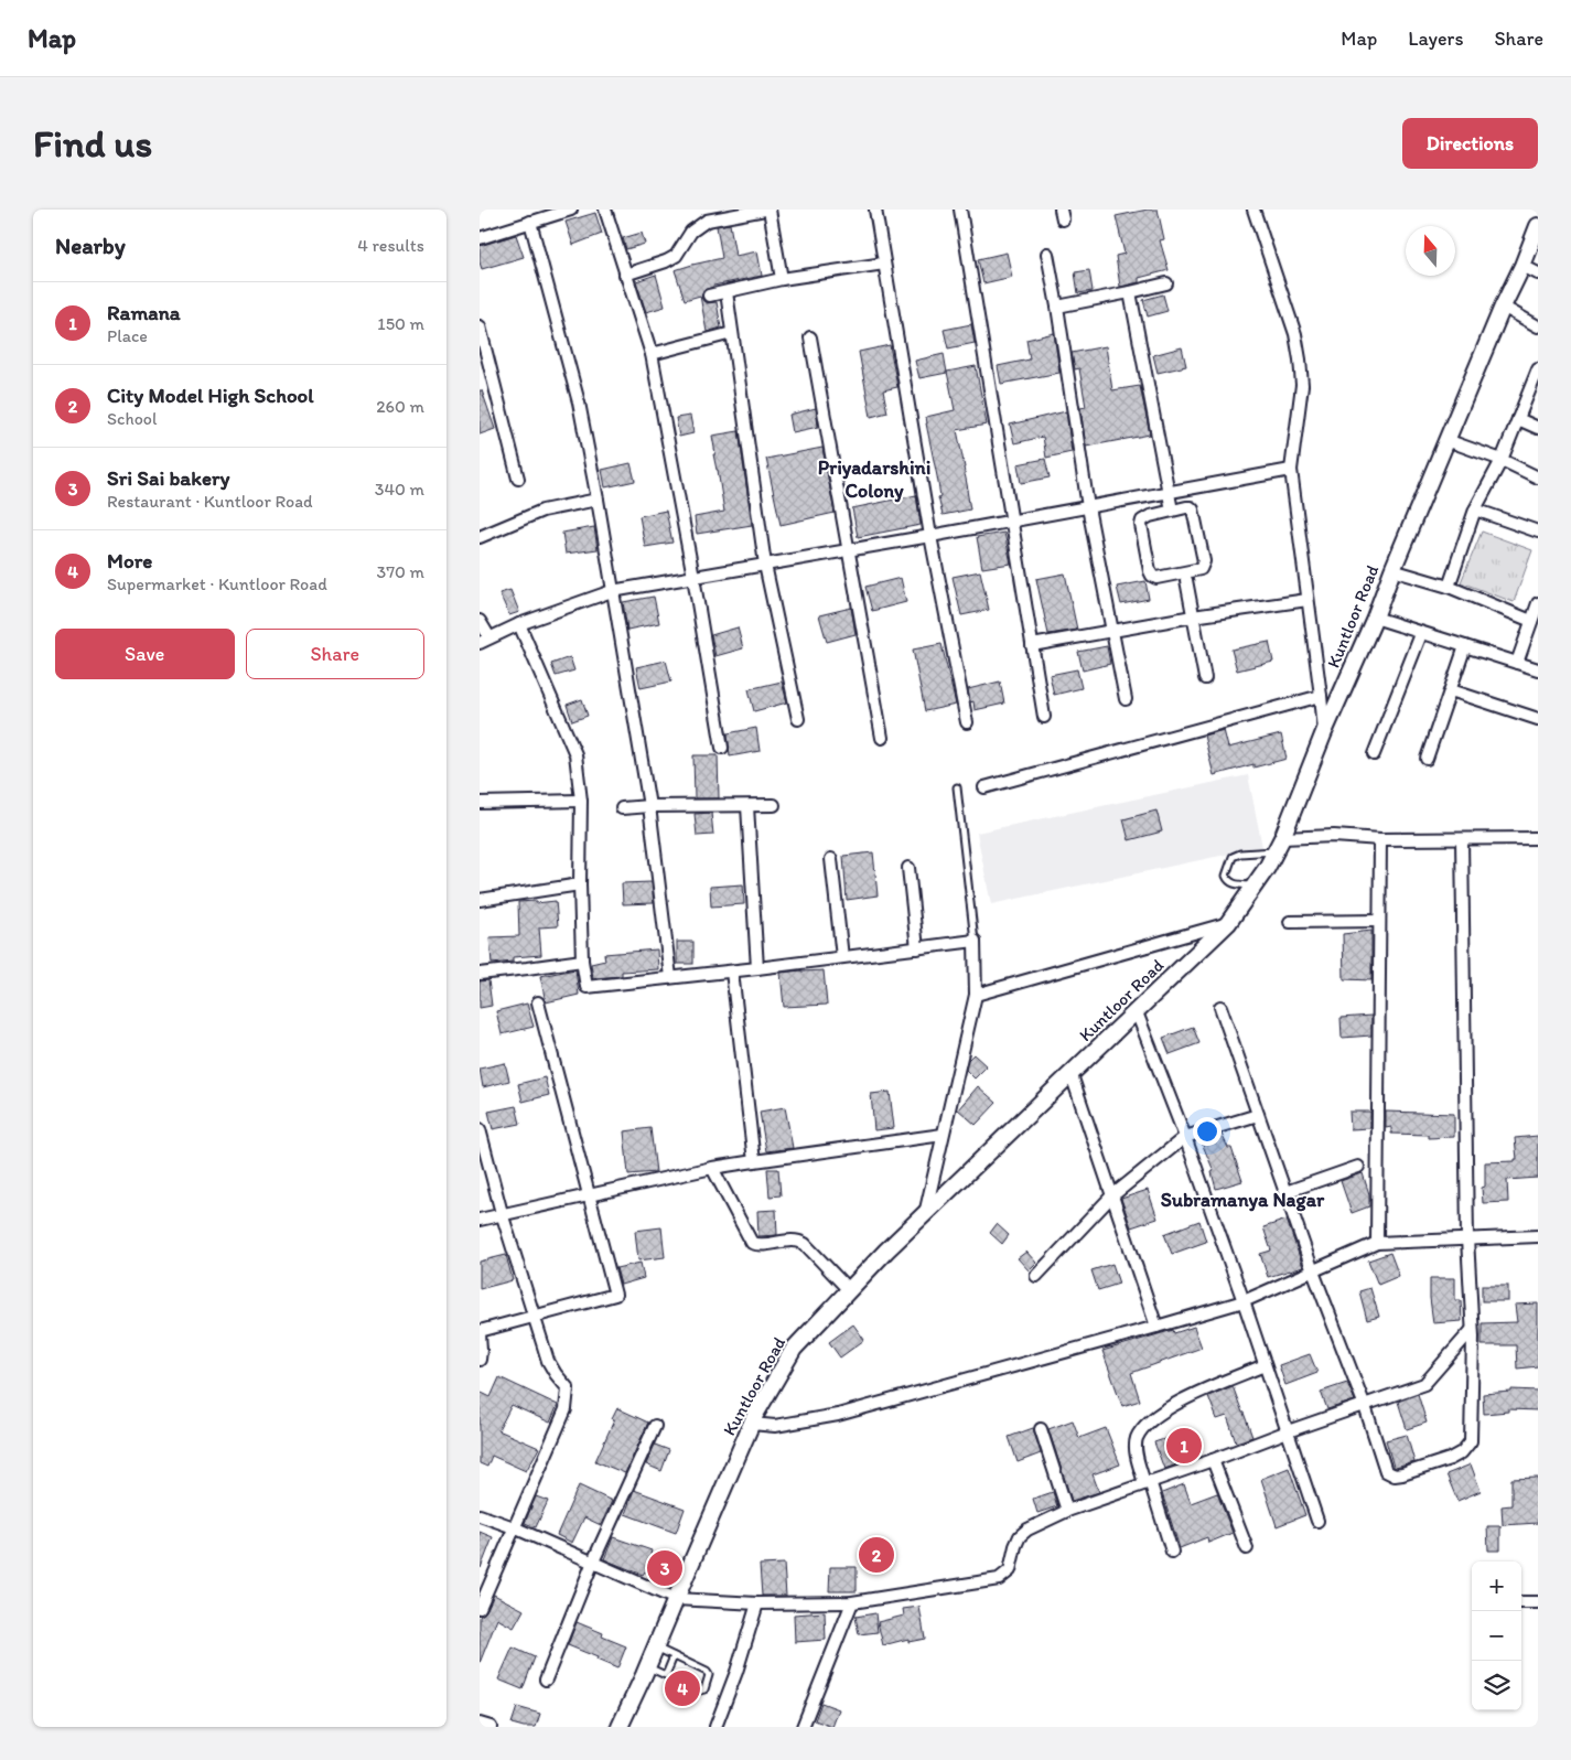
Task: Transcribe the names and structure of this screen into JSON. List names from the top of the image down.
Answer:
{
  "streets": {
    "street": ["Kuntloor Road"]
  },
  "districts": ["Priyadarshini Colony", "Subramanya Nagar"],
  "north": "top",
  "page": {
    "header": "Map",
    "nav": ["Map", "Layers", "Share"],
    "buttons": [
      "Directions",
      ["Save", "Share"]
    ],
    "title": "Find us",
    "heading": ["Nearby", "4 results"],
    "list": [
      {
        "mark": "1",
        "name": "Ramana",
        "note": "Place",
        "value": "150 m"
      },
      {
        "mark": "2",
        "name": "City Model High School",
        "note": "School",
        "value": "260 m"
      },
      {
        "mark": "3",
        "name": "Sri Sai bakery",
        "note": "Restaurant · Kuntloor Road",
        "value": "340 m"
      },
      {
        "mark": "4",
        "name": "More",
        "note": "Supermarket · Kuntloor Road",
        "value": "370 m"
      }
    ],
    "pins": [
      "1",
      "2",
      "3",
      "4"
    ],
    "map_buttons": ["+", "−"]
  }
}
